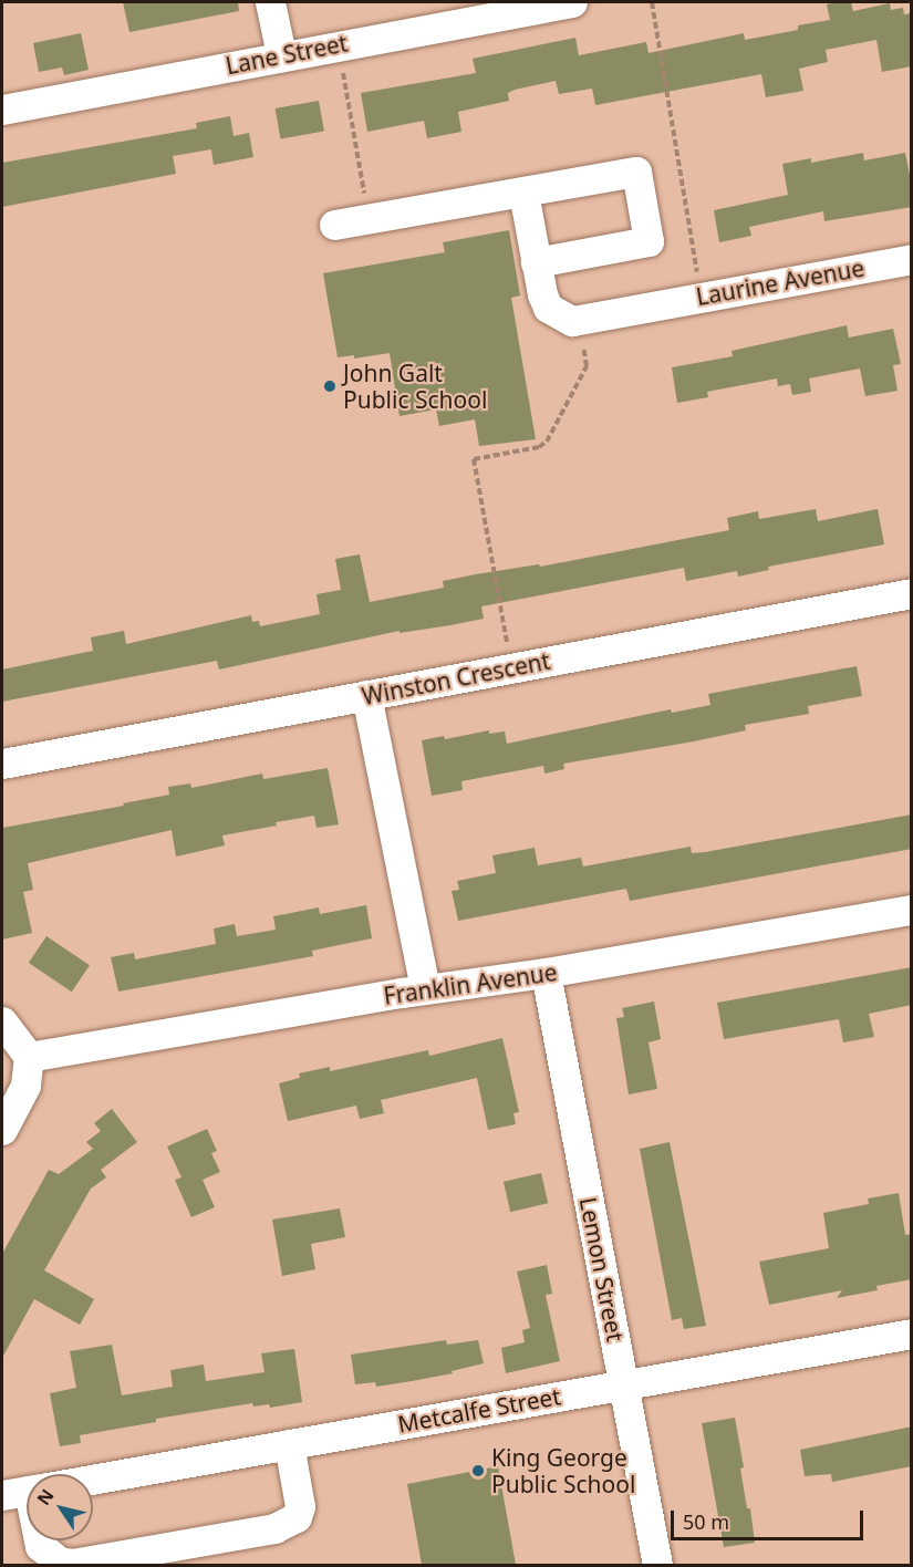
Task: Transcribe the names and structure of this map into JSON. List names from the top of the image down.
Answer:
{
  "streets": {
    "street": [
      "Lane Street",
      "Laurine Avenue",
      "Winston Crescent",
      "Franklin Avenue",
      "Lemon Street",
      "Metcalfe Street"
    ]
  },
  "crossings": [
    ["Franklin Avenue", "Lemon Street"],
    ["Lemon Street", "Metcalfe Street"]
  ],
  "places": ["John Galt Public School", "King George Public School"],
  "scale_bar": "50 m",
  "north": "top left"
}
